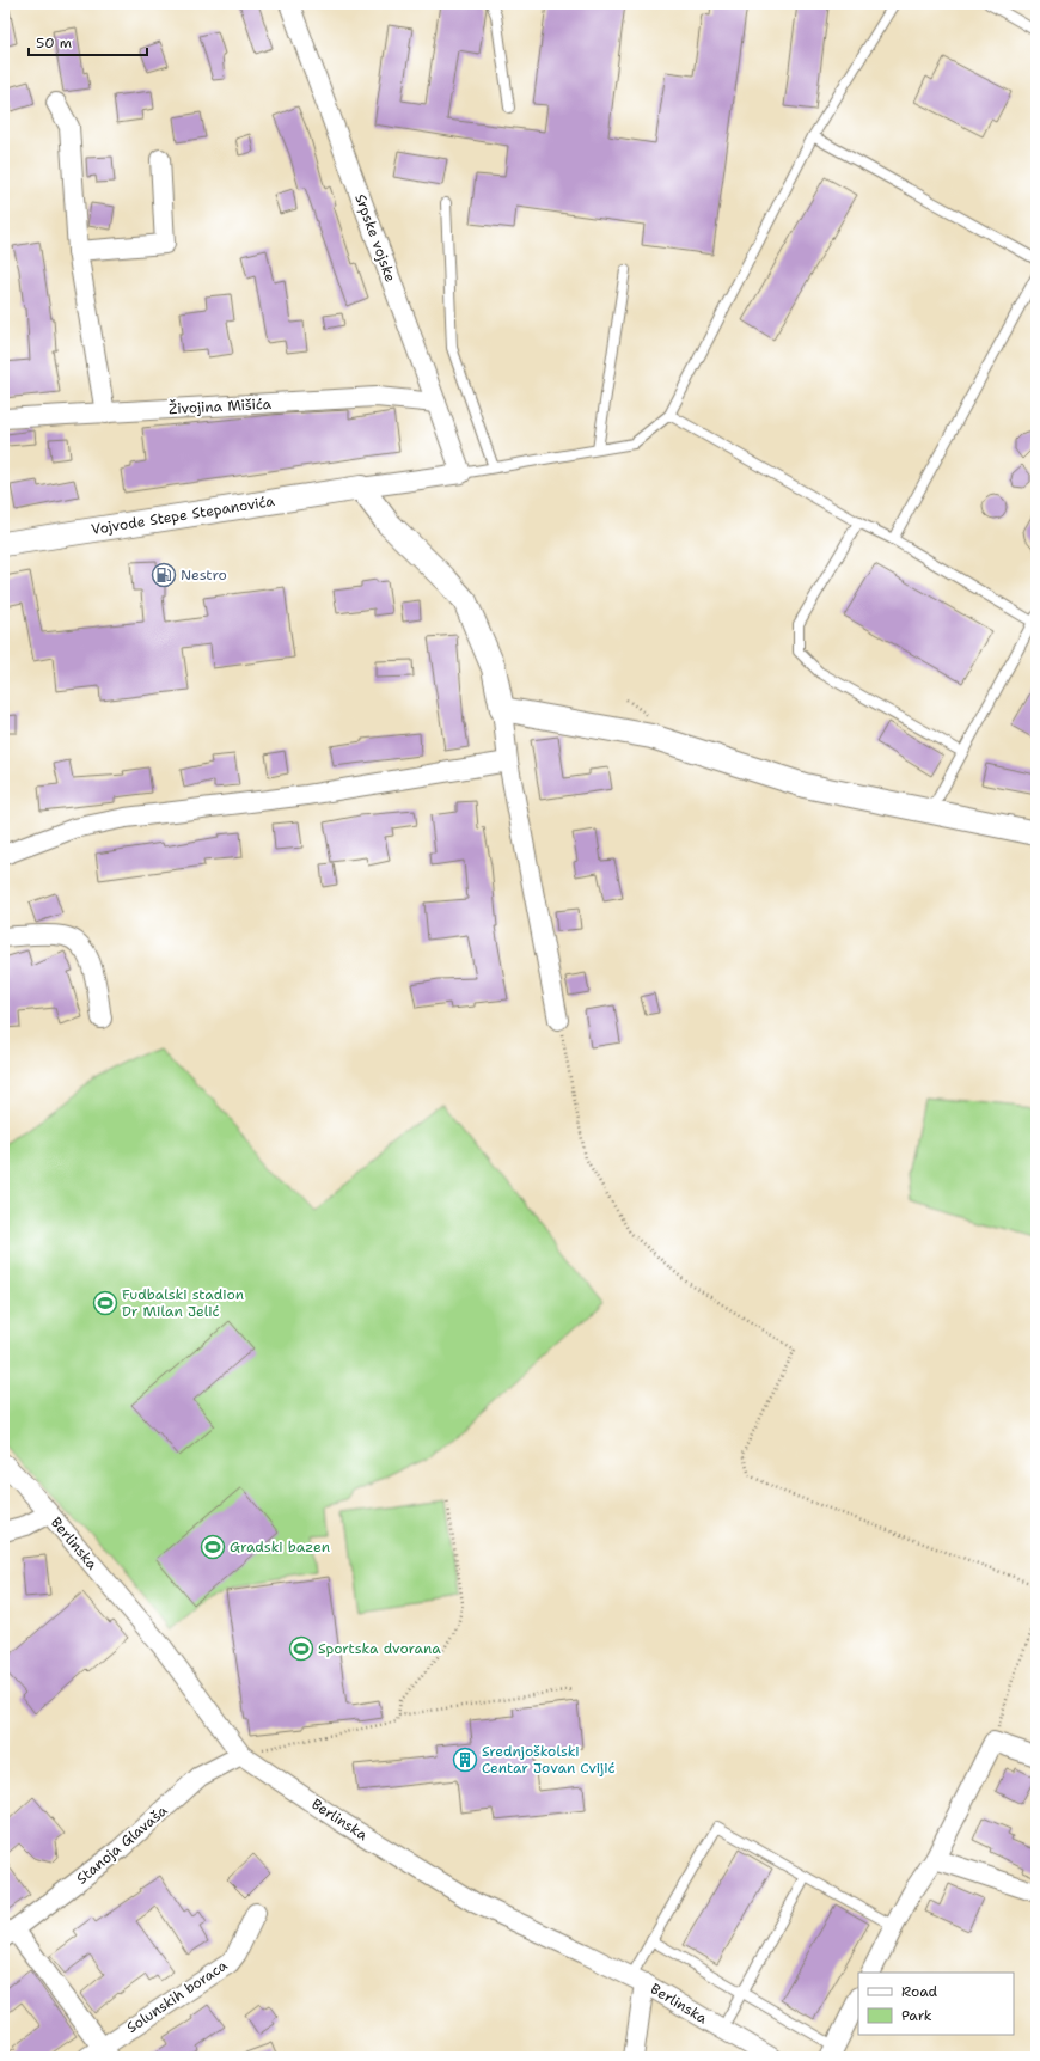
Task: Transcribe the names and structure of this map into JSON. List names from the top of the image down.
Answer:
{
  "streets": {
    "street": [
      "Srpske vojske",
      "Živojina Mišića",
      "Vojvode Stepe Stepanovića",
      "Berlinska",
      "Stanoja Glavaša",
      "Solunskih boraca"
    ]
  },
  "crossings": [
    ["Srpske vojske", "Živojina Mišića"],
    ["Berlinska", "Stanoja Glavaša"],
    ["Stanoja Glavaša", "Solunskih boraca"]
  ],
  "places": {
    "fuel station": ["Nestro"],
    "sports": ["Fudbalski stadion Dr Milan Jelić", "Gradski bazen", "Sportska dvorana"],
    "building": ["Srednjoškolski Centar Jovan Cvijić"]
  },
  "legend": ["Road", "Park"],
  "scale_bar": "50 m"
}
